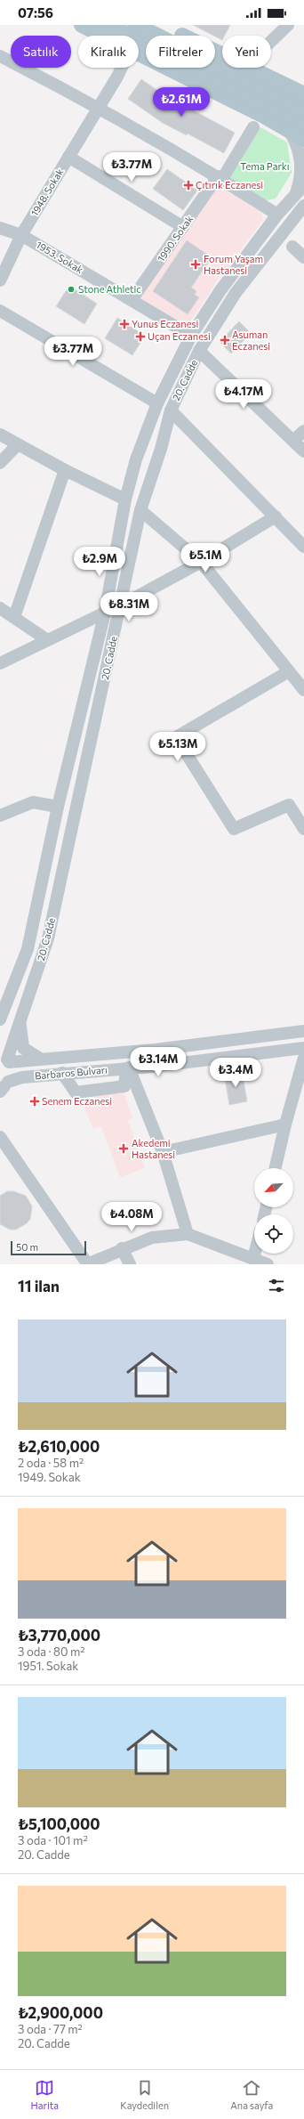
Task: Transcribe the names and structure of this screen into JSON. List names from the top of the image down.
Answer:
{
  "streets": {
    "street": [
      "1948. Sokak",
      "1990. Sokak",
      "1953. Sokak",
      "20. Cadde",
      "Barbaros Bulvarı"
    ]
  },
  "crossings": [
    ["1948. Sokak", "1953. Sokak"],
    ["1990. Sokak", "1953. Sokak"],
    ["1953. Sokak", "20. Cadde"],
    ["20. Cadde", "Barbaros Bulvarı"]
  ],
  "parks": ["Tema Parkı"],
  "places": {
    "health": [
      "Çıtırık Eczanesi",
      "Forum Yaşam Hastanesi",
      "Yunus Eczanesi",
      "Uçan Eczanesi",
      "Asuman Eczanesi",
      "Senem Eczanesi",
      "Akedemi Hastanesi"
    ],
    "other": ["Stone Athletic"]
  },
  "scale_bar": "50 m",
  "north": "bottom left",
  "page": {
    "status": "07:56",
    "chip": [
      "Satılık",
      "Kiralık",
      "Filtreler",
      "Yeni"
    ],
    "price": [
      "₺2.61M",
      "₺3.77M",
      "₺3.77M",
      "₺4.17M",
      "₺5.1M",
      "₺2.9M",
      "₺8.31M",
      "₺5.13M",
      "₺3.14M",
      "₺3.4M",
      "₺4.08M"
    ],
    "scale": "50 m",
    "heading": "11 ilan",
    "list": [
      {
        "name": "₺2,610,000",
        "note": "2 oda · 58 m² · 1949. Sokak"
      },
      {
        "name": "₺3,770,000",
        "note": "3 oda · 80 m² · 1951. Sokak"
      },
      {
        "name": "₺5,100,000",
        "note": "3 oda · 101 m² · 20. Cadde"
      },
      {
        "name": "₺2,900,000",
        "note": "3 oda · 77 m² · 20. Cadde"
      }
    ],
    "tabs": ["Harita", "Kaydedilen", "Ana sayfa"]
  }
}
